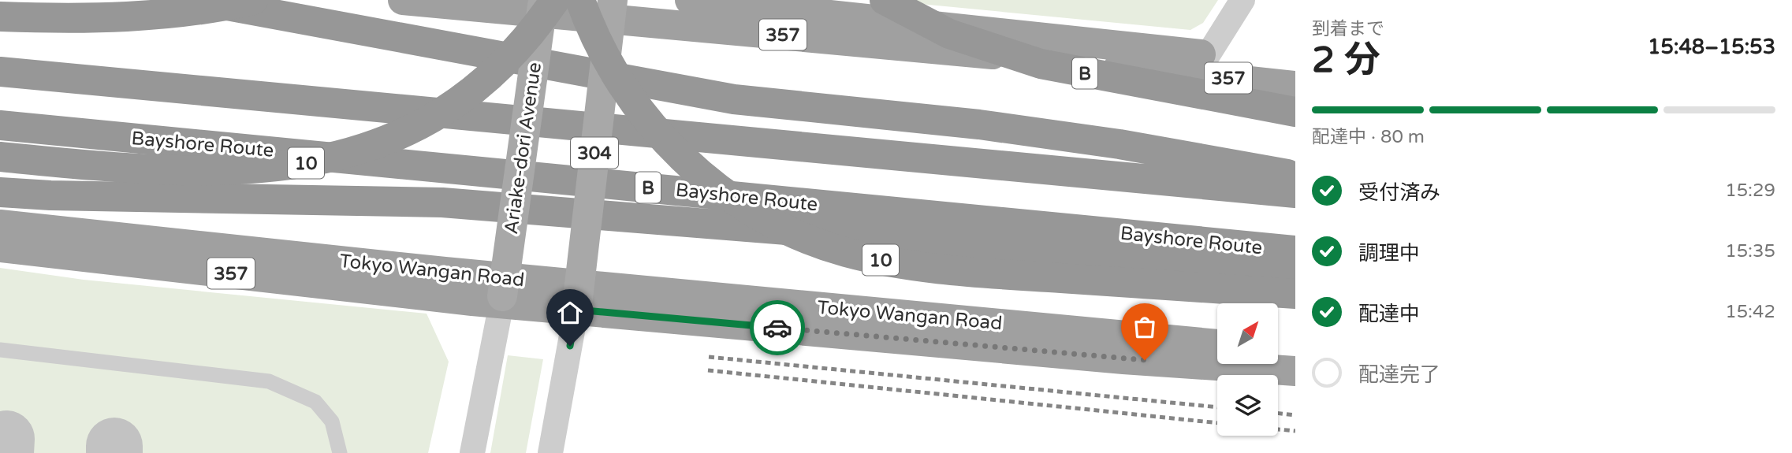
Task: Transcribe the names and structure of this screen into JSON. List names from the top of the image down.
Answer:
{
  "streets": {
    "highway": [
      "357",
      "B",
      "Bayshore Route",
      "10",
      "Tokyo Wangan Road"
    ],
    "main road": ["Ariake-dori Avenue", "304"]
  },
  "crossings": [
    ["357", "Ariake-dori Avenue"],
    ["357", "304"]
  ],
  "north": "top right",
  "page": {
    "heading": ["2 分", "到着まで", "15:48–15:53"],
    "bar": "配達中 · 80 m",
    "list": [
      ["受付済み", "15:29"],
      ["調理中", "15:35"],
      ["配達中", "15:42"],
      "配達完了"
    ]
  }
}
